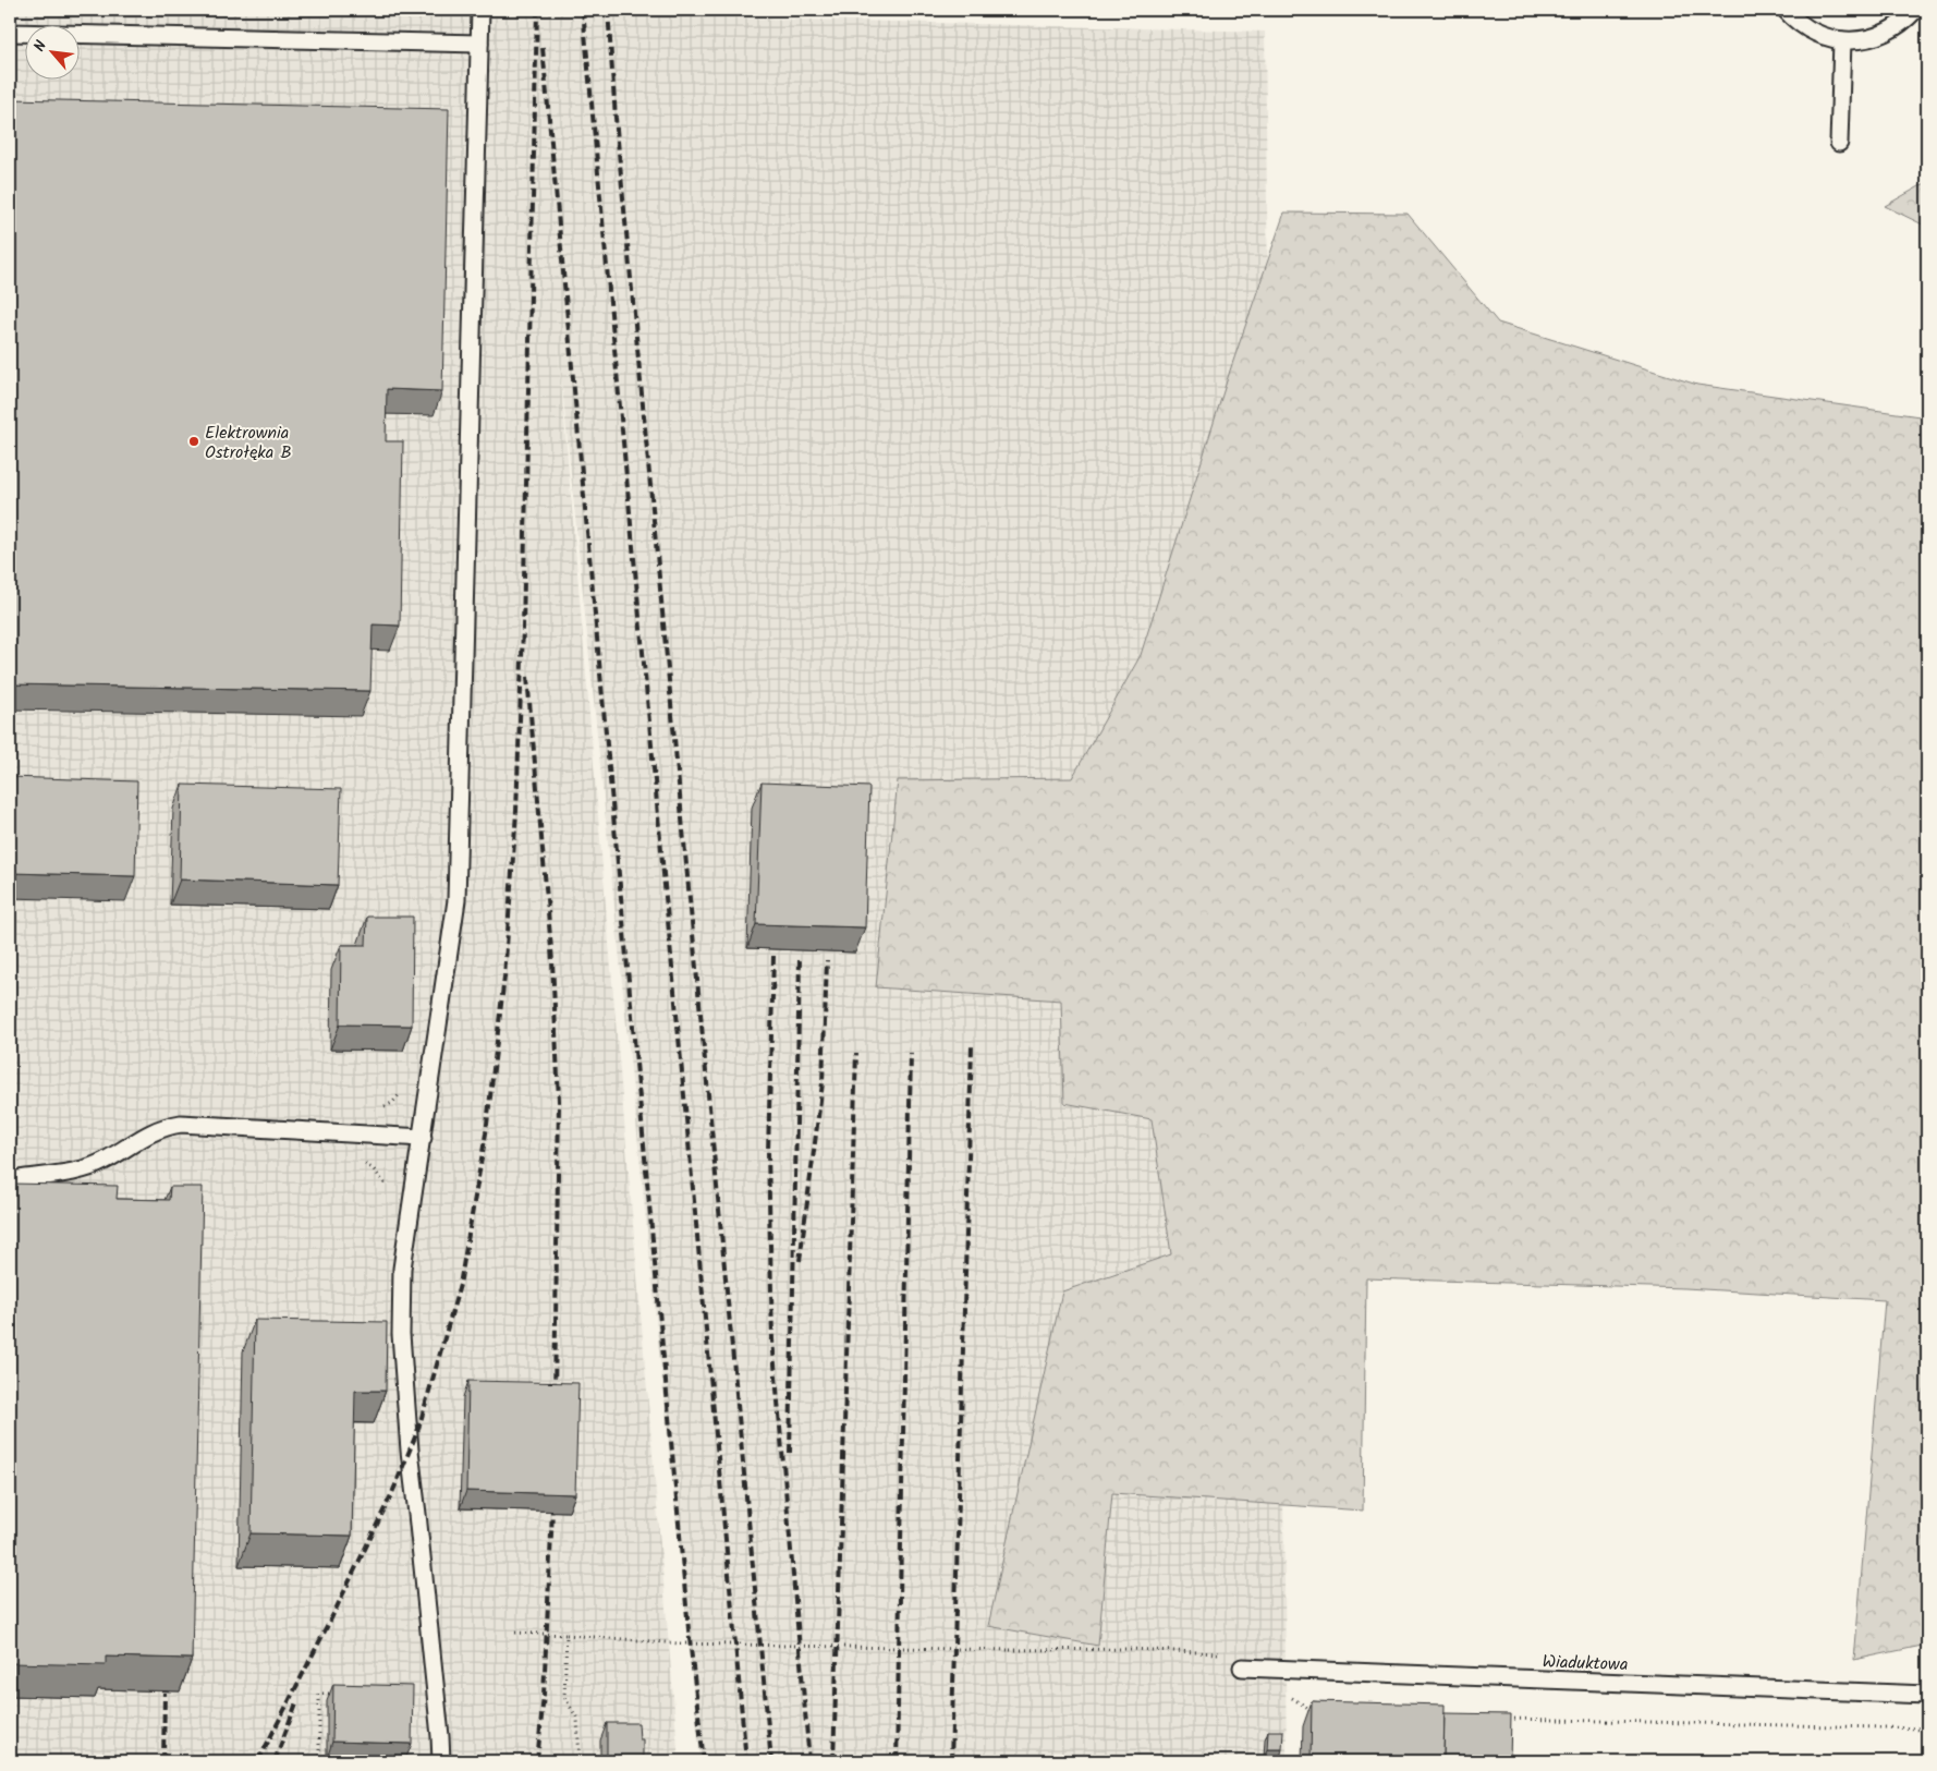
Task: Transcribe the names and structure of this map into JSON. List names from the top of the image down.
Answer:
{
  "streets": {
    "lane": ["Wiaduktowa"]
  },
  "places": ["Elektrownia Ostrołęka B"],
  "north": "top left"
}
